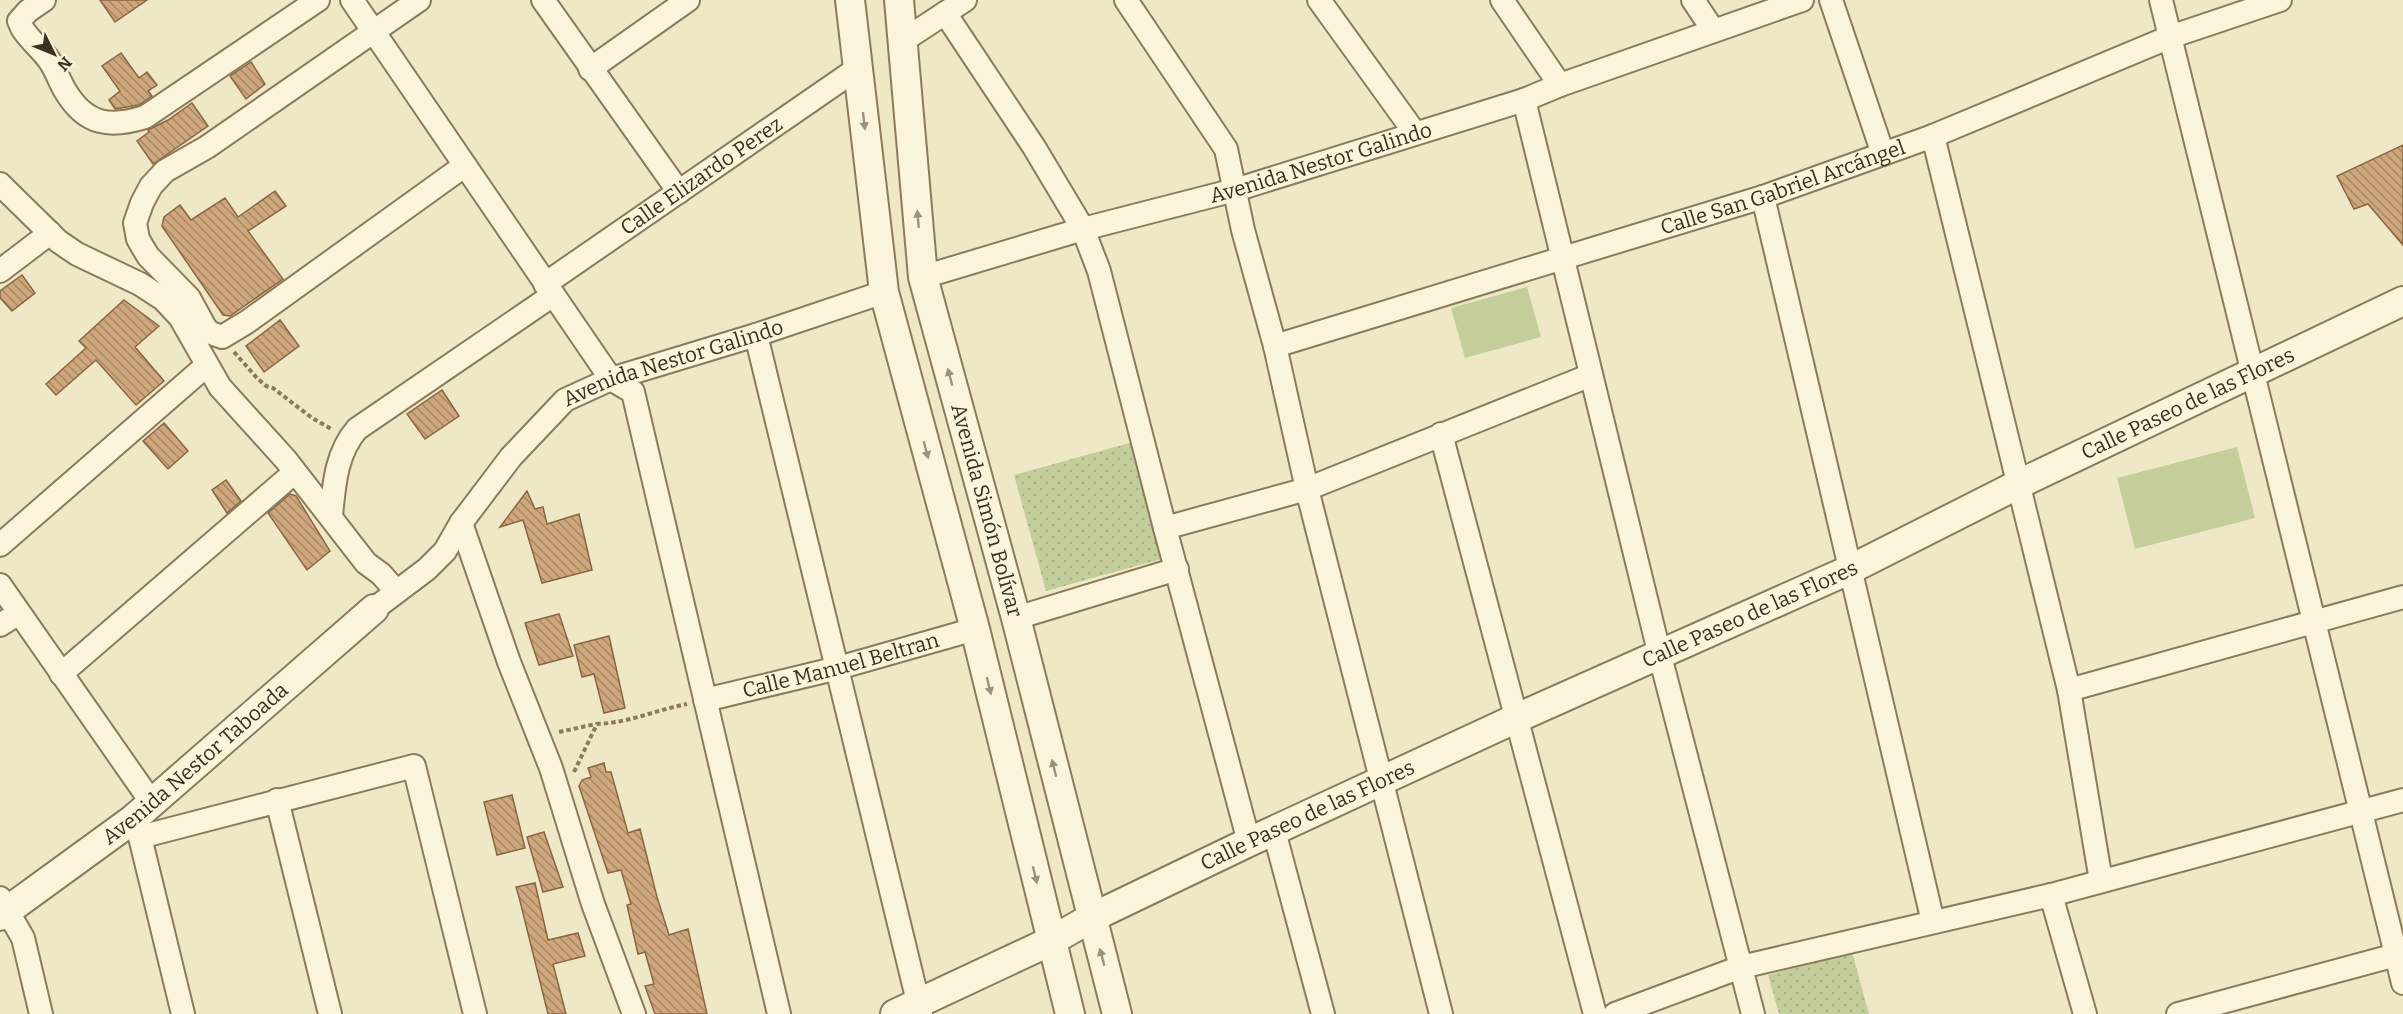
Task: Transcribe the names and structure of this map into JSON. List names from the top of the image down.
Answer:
{
  "streets": {
    "street": [
      "Avenida Nestor Galindo",
      "Calle Elizardo Perez",
      "Calle San Gabriel Arcángel",
      "Calle Paseo de las Flores",
      "Avenida Simón Bolívar",
      "Calle Manuel Beltran",
      "Avenida Nestor Taboada"
    ]
  },
  "crossings": [
    ["Avenida Nestor Galindo", "Avenida Simón Bolívar"],
    ["Avenida Nestor Galindo", "Avenida Nestor Taboada"],
    ["Calle Elizardo Perez", "Avenida Simón Bolívar"],
    ["Calle Paseo de las Flores", "Avenida Simón Bolívar"],
    ["Avenida Simón Bolívar", "Calle Manuel Beltran"]
  ],
  "north": "bottom right"
}
